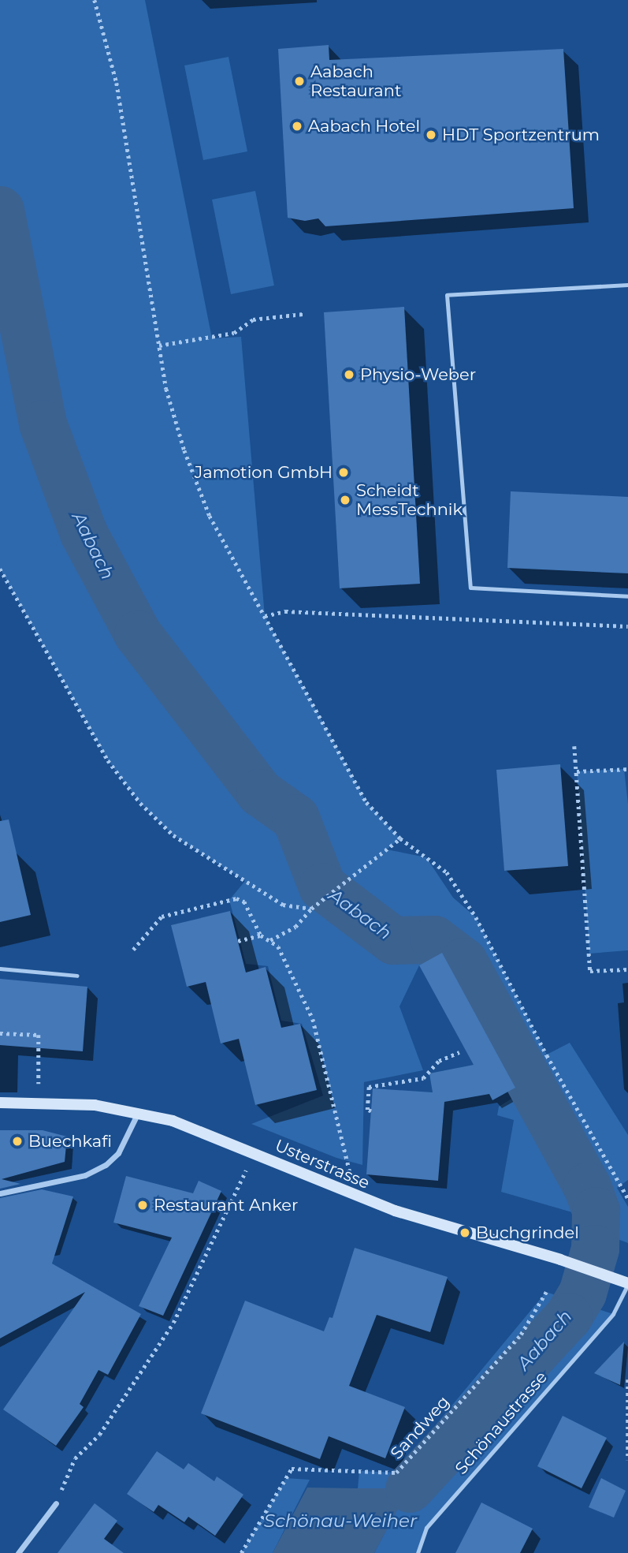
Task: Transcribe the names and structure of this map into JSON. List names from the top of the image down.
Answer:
{
  "streets": {
    "main road": ["Usterstrasse"],
    "lane": ["Schönaustrasse"],
    "path": ["Sandweg"]
  },
  "crossings": [
    ["Usterstrasse", "Schönaustrasse"]
  ],
  "water": ["Aabach", "Schönau-Weiher"],
  "places": [
    "Aabach Restaurant",
    "Aabach Hotel",
    "HDT Sportzentrum",
    "Physio-Weber",
    "Jamotion GmbH",
    "Scheidt MessTechnik",
    "Buechkafi",
    "Restaurant Anker",
    "Buchgrindel"
  ]
}
